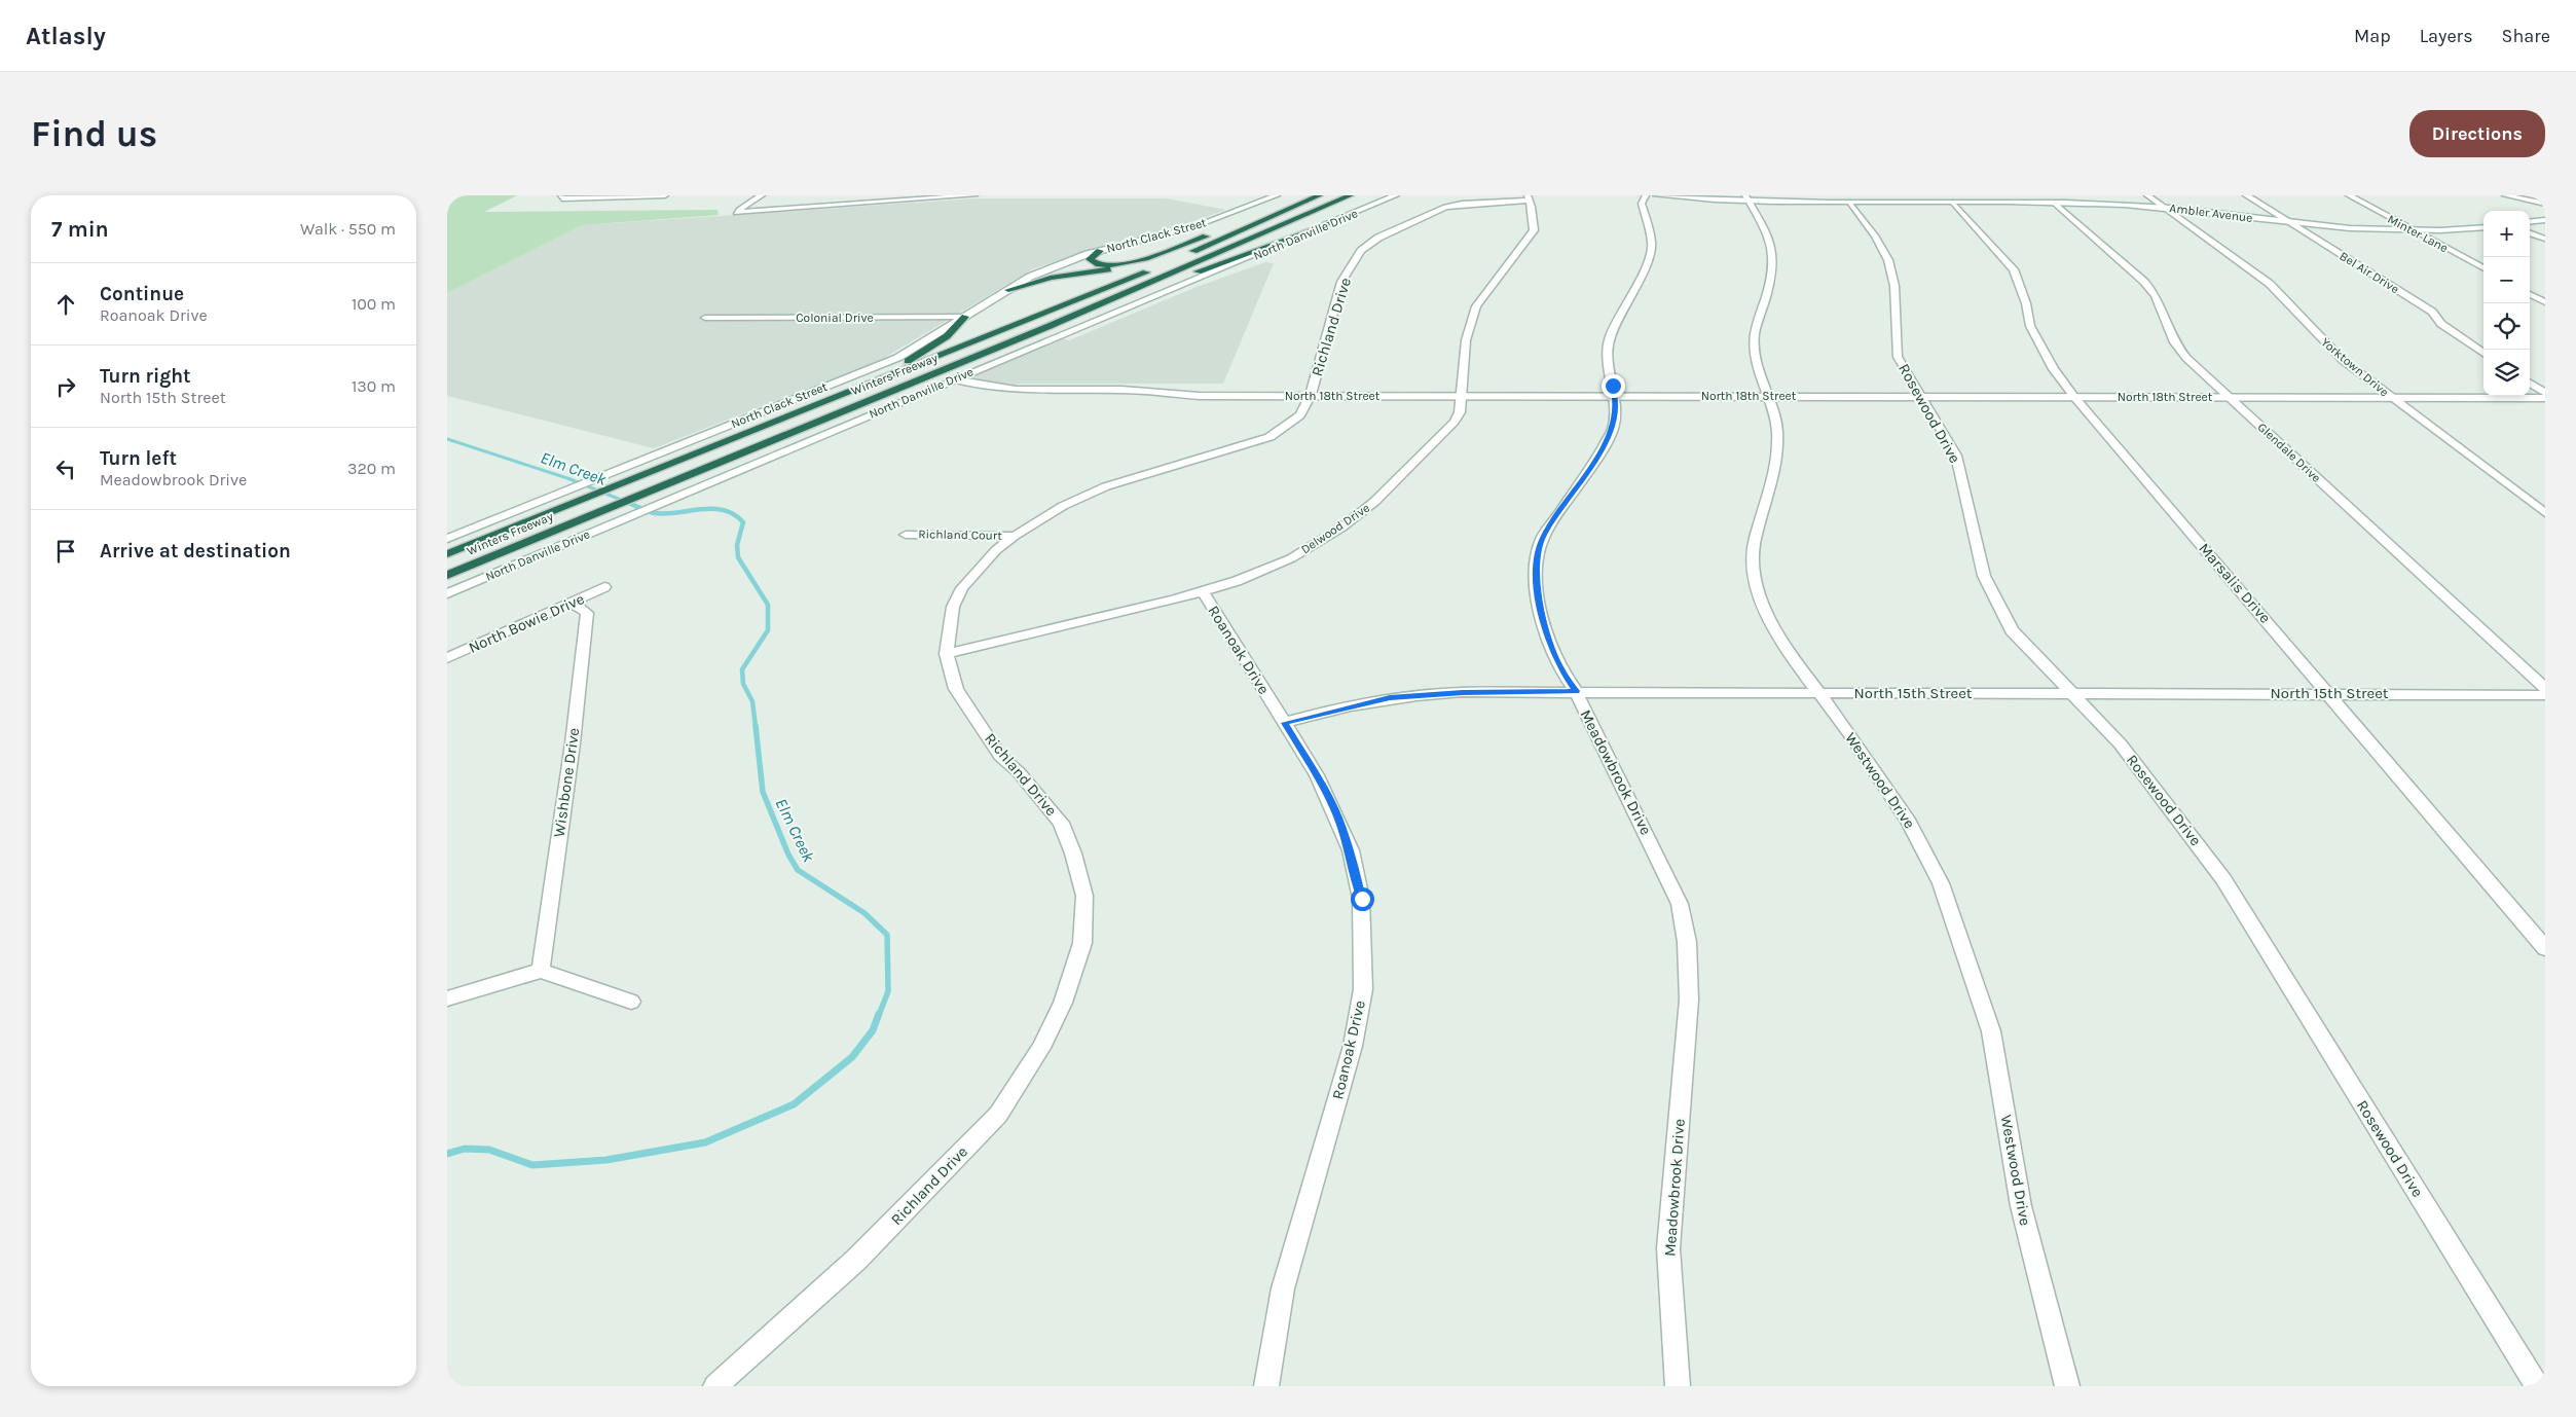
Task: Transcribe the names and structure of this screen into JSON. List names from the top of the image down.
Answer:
{
  "streets": {
    "highway": ["Winters Freeway"],
    "street": [
      "Ambler Avenue",
      "Minter Lane",
      "North Danville Drive",
      "North Clack Street",
      "Bel Air Drive",
      "Colonial Drive",
      "Richland Drive",
      "Yorktown Drive",
      "North 18th Street",
      "Rosewood Drive",
      "Glendale Drive",
      "Delwood Drive",
      "Richland Court",
      "Marsalis Drive",
      "North Bowie Drive",
      "Roanoak Drive",
      "North 15th Street",
      "Meadowbrook Drive",
      "Westwood Drive",
      "Wishbone Drive"
    ]
  },
  "crossings": [
    ["Ambler Avenue", "Minter Lane"],
    ["Ambler Avenue", "Bel Air Drive"],
    ["Ambler Avenue", "Yorktown Drive"],
    ["Ambler Avenue", "Rosewood Drive"],
    ["Ambler Avenue", "Glendale Drive"],
    ["Ambler Avenue", "Marsalis Drive"],
    ["Ambler Avenue", "Westwood Drive"],
    ["North Danville Drive", "North 18th Street"],
    ["North Clack Street", "Colonial Drive"],
    ["Richland Drive", "North 18th Street"],
    ["Richland Drive", "Delwood Drive"],
    ["Richland Drive", "Richland Court"],
    ["Yorktown Drive", "North 18th Street"],
    ["North 18th Street", "Rosewood Drive"],
    ["North 18th Street", "Glendale Drive"],
    ["North 18th Street", "Delwood Drive"],
    ["North 18th Street", "Marsalis Drive"],
    ["North 18th Street", "Meadowbrook Drive"],
    ["North 18th Street", "Westwood Drive"],
    ["Rosewood Drive", "North 15th Street"],
    ["Delwood Drive", "Roanoak Drive"],
    ["Marsalis Drive", "North 15th Street"],
    ["North Bowie Drive", "Wishbone Drive"],
    ["Roanoak Drive", "North 15th Street"],
    ["North 15th Street", "Meadowbrook Drive"],
    ["North 15th Street", "Westwood Drive"]
  ],
  "water": ["Elm Creek"],
  "page": {
    "header": "Atlasly",
    "nav": ["Map", "Layers", "Share"],
    "buttons": "Directions",
    "title": "Find us",
    "heading": ["7 min", "Walk · 550 m"],
    "map_buttons": ["+", "−"],
    "list": [
      ["Continue", "Roanoak Drive", "100 m"],
      ["Turn right", "North 15th Street", "130 m"],
      ["Turn left", "Meadowbrook Drive", "320 m"],
      "Arrive at destination"
    ]
  }
}
